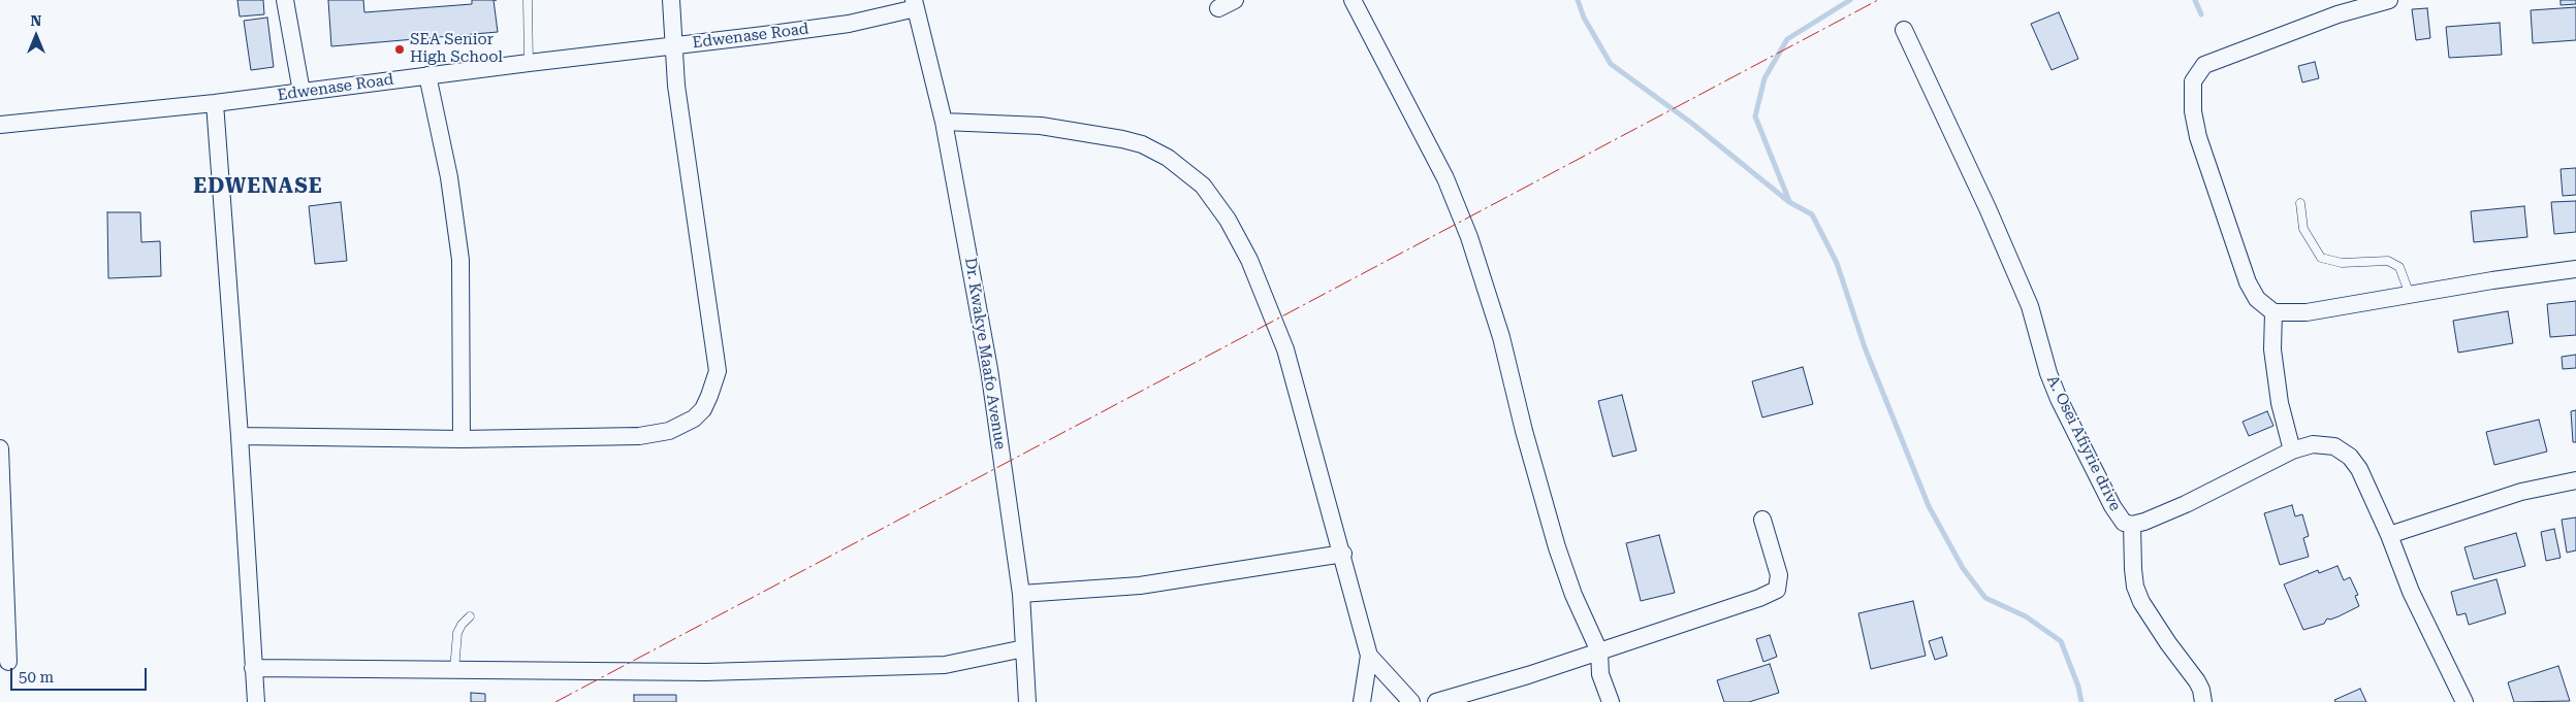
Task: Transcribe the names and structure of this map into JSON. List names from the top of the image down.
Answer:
{
  "streets": {
    "street": ["Edwenase Road", "Dr. Kwakye Maafo Avenue", "A. Osei Afiyrie drive"]
  },
  "crossings": [
    ["Edwenase Road", "Dr. Kwakye Maafo Avenue"]
  ],
  "districts": ["EDWENASE"],
  "places": ["SEA Senior High School"],
  "scale_bar": "50 m",
  "north": "top"
}
